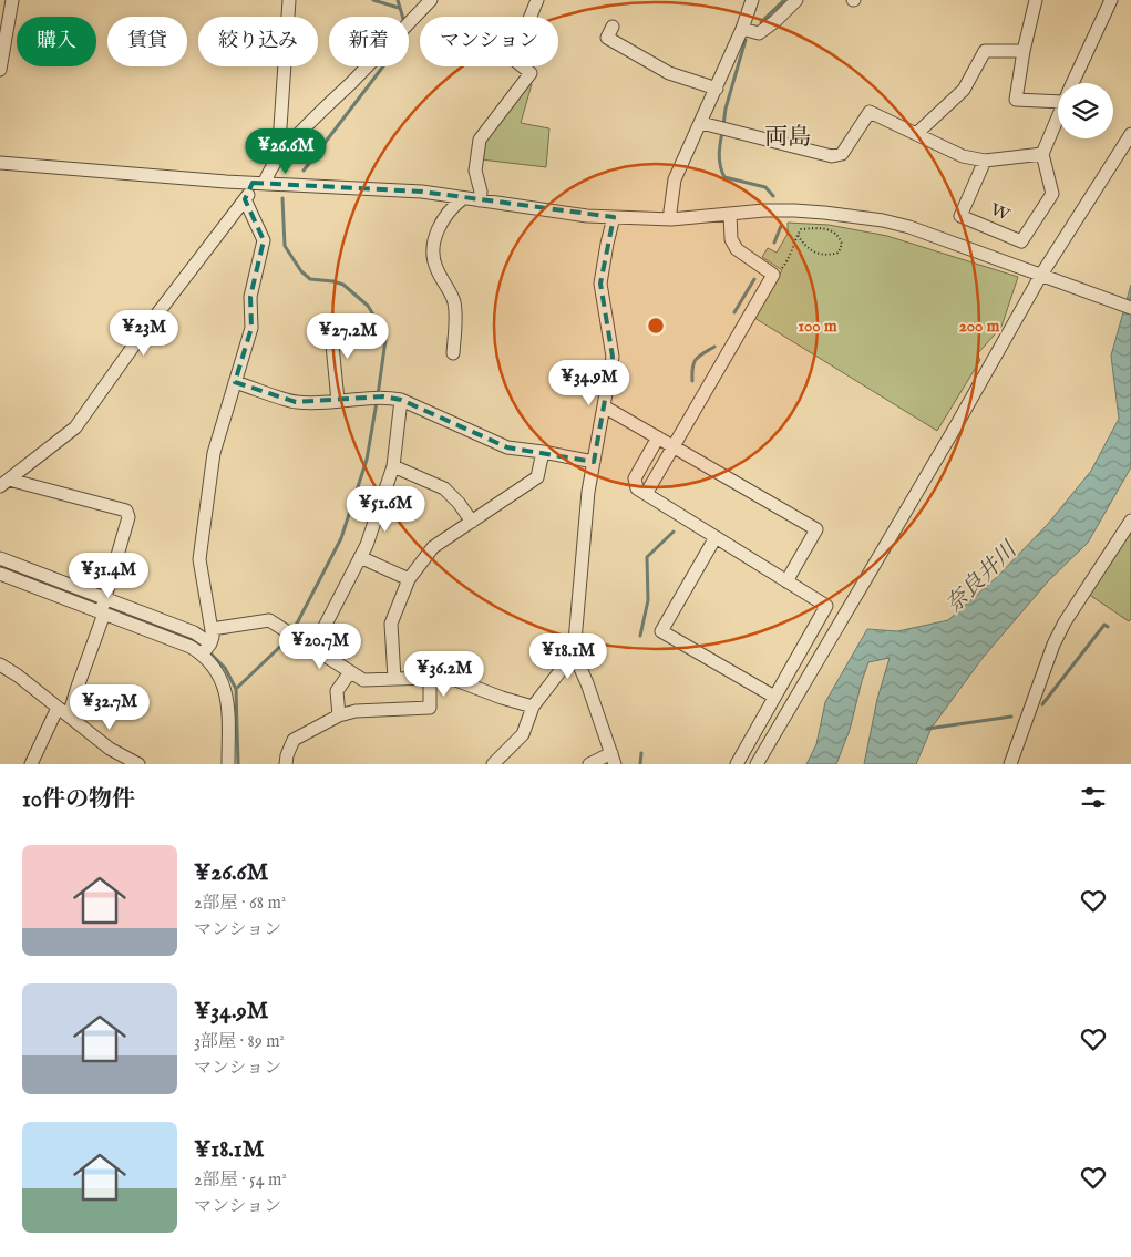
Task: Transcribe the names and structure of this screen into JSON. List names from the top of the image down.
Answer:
{
  "streets": {
    "street": ["ｗ"]
  },
  "districts": ["両島"],
  "water": ["奈良井川"],
  "page": {
    "chip": [
      "購入",
      "賃貸",
      "絞り込み",
      "新着",
      "マンション"
    ],
    "price": [
      "¥26.6M",
      "¥23M",
      "¥27.2M",
      "¥34.9M",
      "¥51.6M",
      "¥31.4M",
      "¥20.7M",
      "¥18.1M",
      "¥36.2M",
      "¥32.7M"
    ],
    "heading": "10件の物件",
    "list": [
      {
        "name": "¥26.6M",
        "note": "2部屋 · 68 m² · マンション"
      },
      {
        "name": "¥34.9M",
        "note": "3部屋 · 89 m² · マンション"
      },
      {
        "name": "¥18.1M",
        "note": "2部屋 · 54 m² · マンション"
      }
    ]
  },
  "rings": ["100 m", "200 m"]
}
